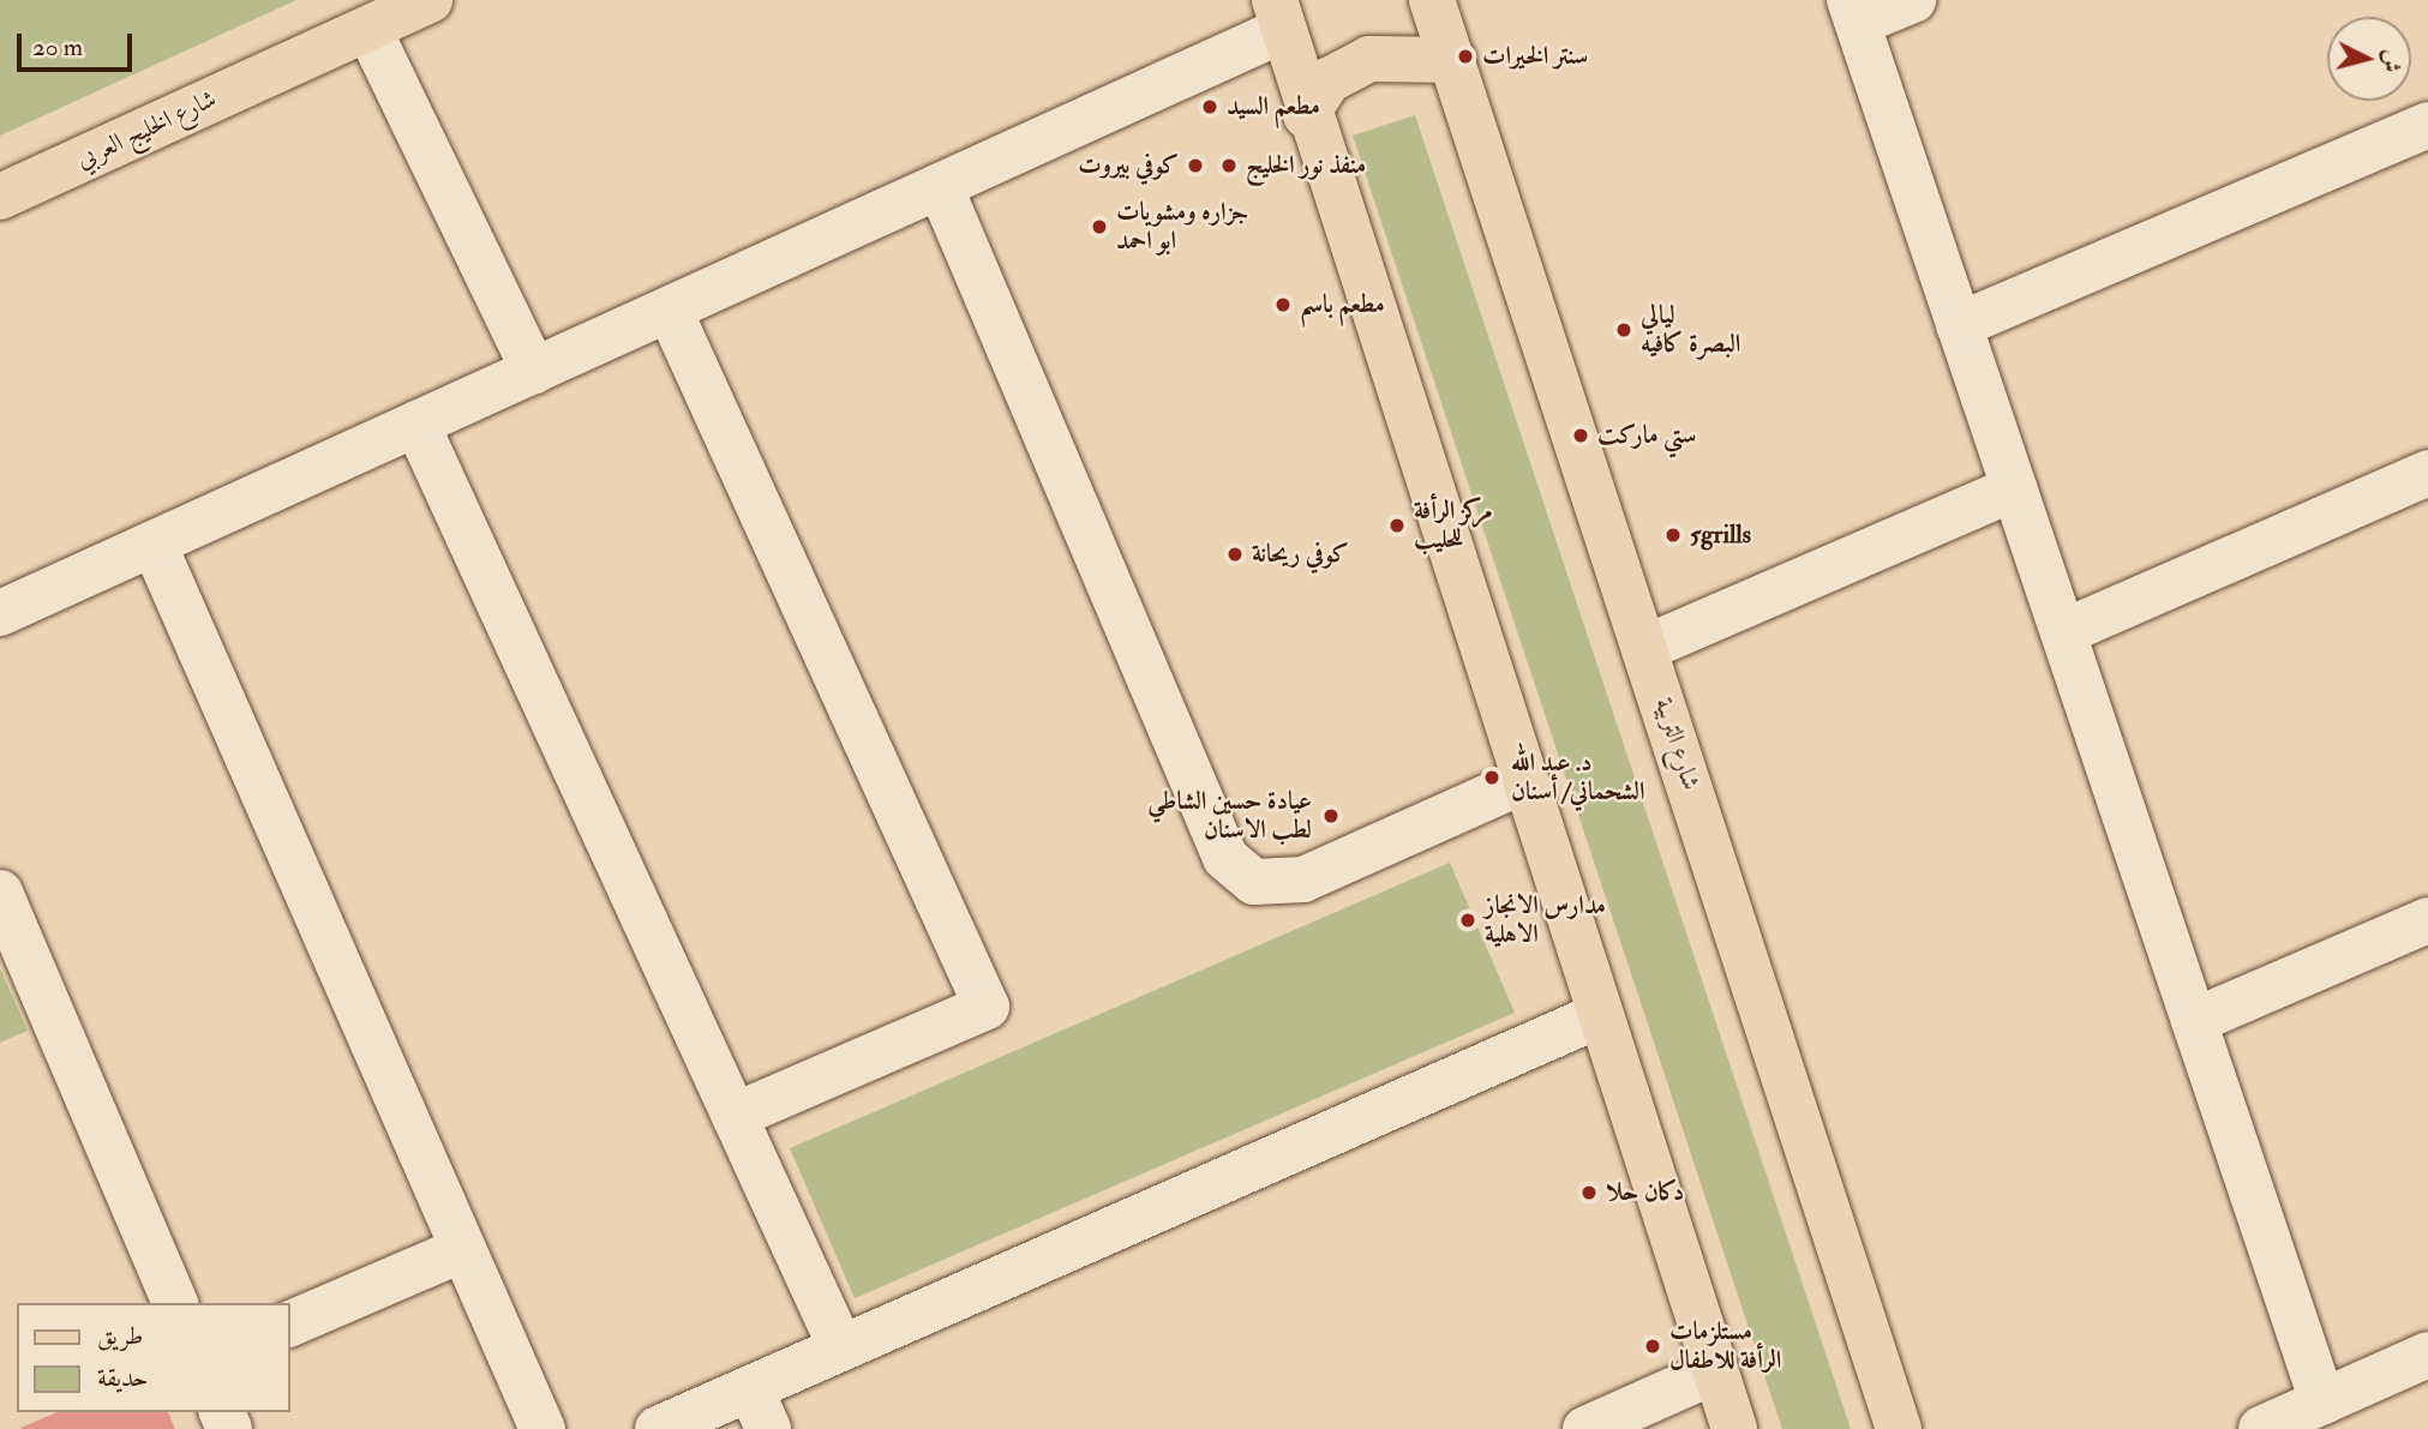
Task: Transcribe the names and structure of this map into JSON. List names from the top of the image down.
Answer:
{
  "streets": {
    "main road": ["شارع الخليج العربي", "شارع التربية"]
  },
  "places": [
    "سنتر الخيرات",
    "مطعم السيد",
    "كوفي بيروت",
    "منفذ نور الخليج",
    "جزاره ومشويات ابو احمد",
    "مطعم باسم",
    "ليالي البصرة كافيه",
    "ستي ماركت",
    "مركز الرأفة للحليب",
    "5grills",
    "كوفي ريحانة",
    "د. عبد الله الشحماني/ أسنان",
    "عيادة حسين الشاطي لطب الاسنان",
    "مدارس الانجاز الاهلية",
    "دكان حلا",
    "مستلزمات الرأفة للاطفال"
  ],
  "legend": ["طريق", "حديقة"],
  "scale_bar": "20 m",
  "north": "right"
}
